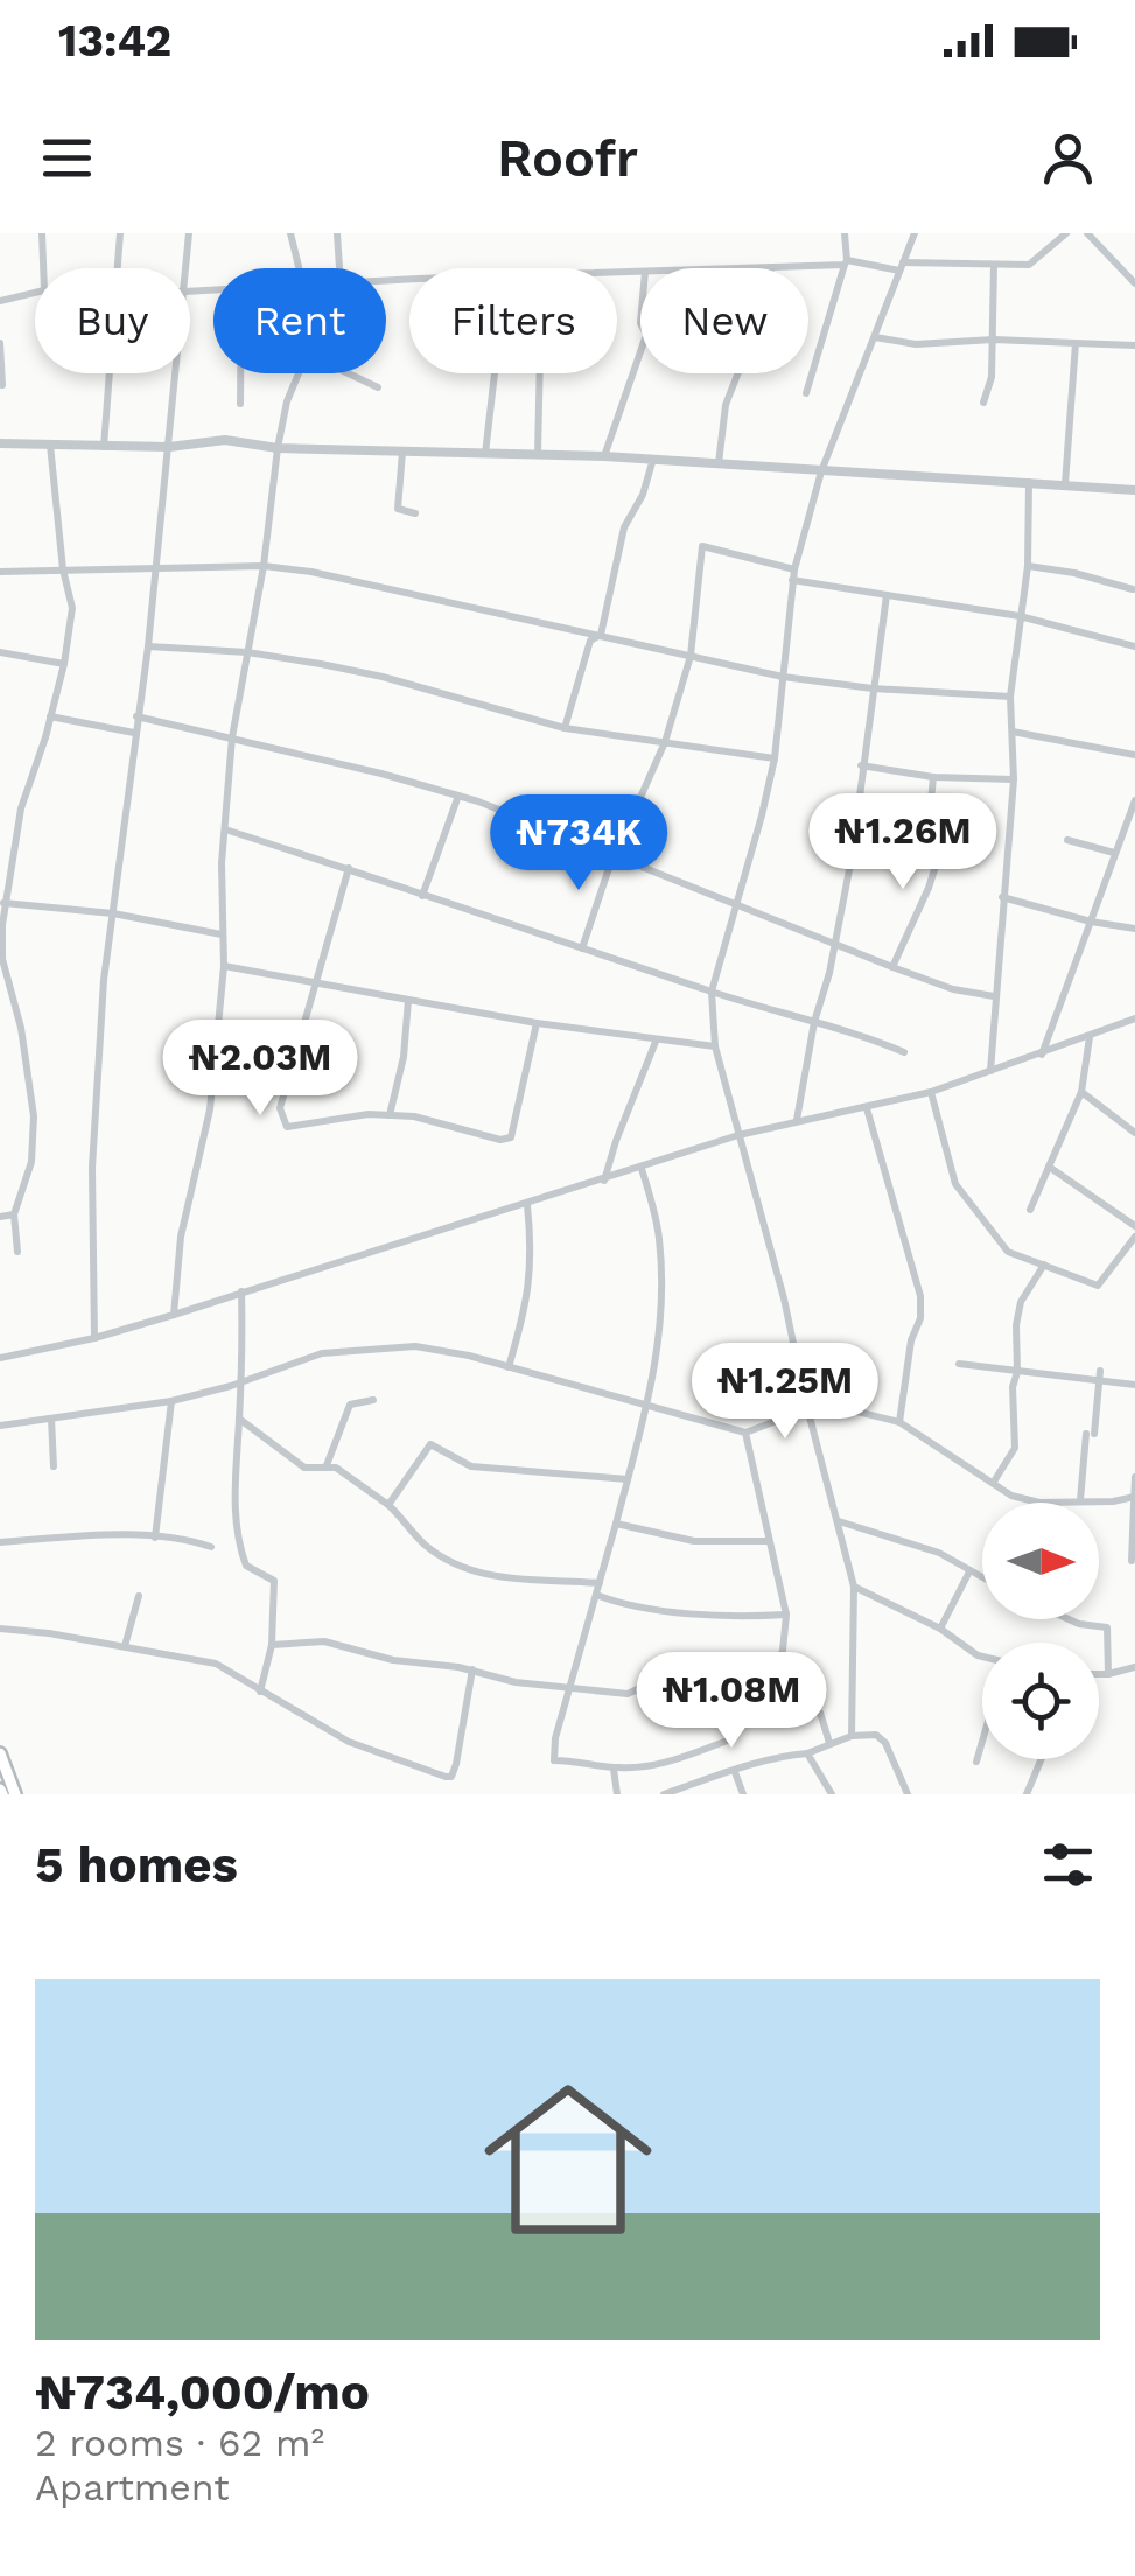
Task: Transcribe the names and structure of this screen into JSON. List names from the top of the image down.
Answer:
{
  "north": "right",
  "page": {
    "status": "13:42",
    "header": "Roofr",
    "chip": [
      "Buy",
      "Rent",
      "Filters",
      "New"
    ],
    "price": [
      "₦1.26M",
      "₦734K",
      "₦2.03M",
      "₦1.25M",
      "₦1.08M"
    ],
    "heading": "5 homes",
    "list": [
      {
        "name": "₦734,000/mo",
        "note": "2 rooms · 62 m² · Apartment"
      }
    ]
  }
}
